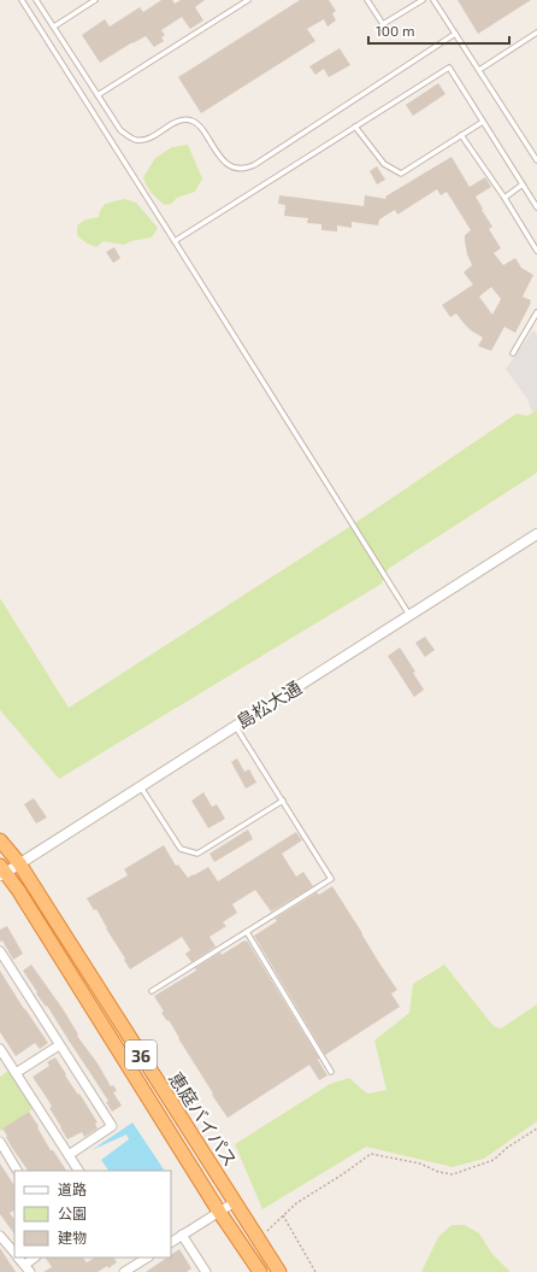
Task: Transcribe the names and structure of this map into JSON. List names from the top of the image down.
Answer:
{
  "streets": {
    "highway": ["36", "恵庭バイパス"],
    "street": ["島松大通"]
  },
  "crossings": [
    ["島松大通", "恵庭バイパス"]
  ],
  "legend": ["道路", "公園", "建物"],
  "scale_bar": "100 m"
}
